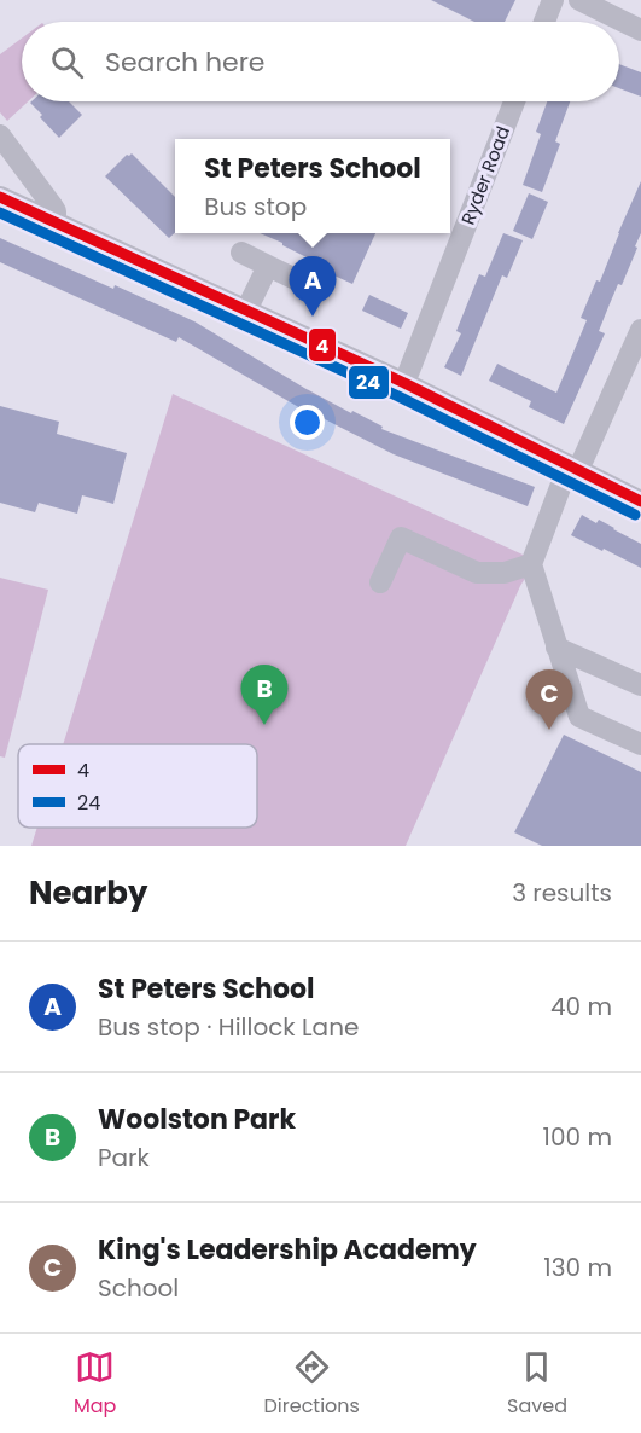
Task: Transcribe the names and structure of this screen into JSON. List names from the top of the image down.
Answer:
{
  "streets": {
    "street": ["Ryder Road"]
  },
  "lines": ["transit line 4", "transit line 24"],
  "legend": ["4", "24"],
  "page": {
    "search": "Search here",
    "popup": ["St Peters School", "Bus stop"],
    "pins": ["A", "B", "C"],
    "heading": ["Nearby", "3 results"],
    "list": [
      {
        "mark": "A",
        "name": "St Peters School",
        "note": "Bus stop · Hillock Lane",
        "value": "40 m"
      },
      {
        "mark": "B",
        "name": "Woolston Park",
        "note": "Park",
        "value": "100 m"
      },
      {
        "mark": "C",
        "name": "King's Leadership Academy",
        "note": "School",
        "value": "130 m"
      }
    ],
    "nav": ["Map", "Directions", "Saved"]
  }
}
